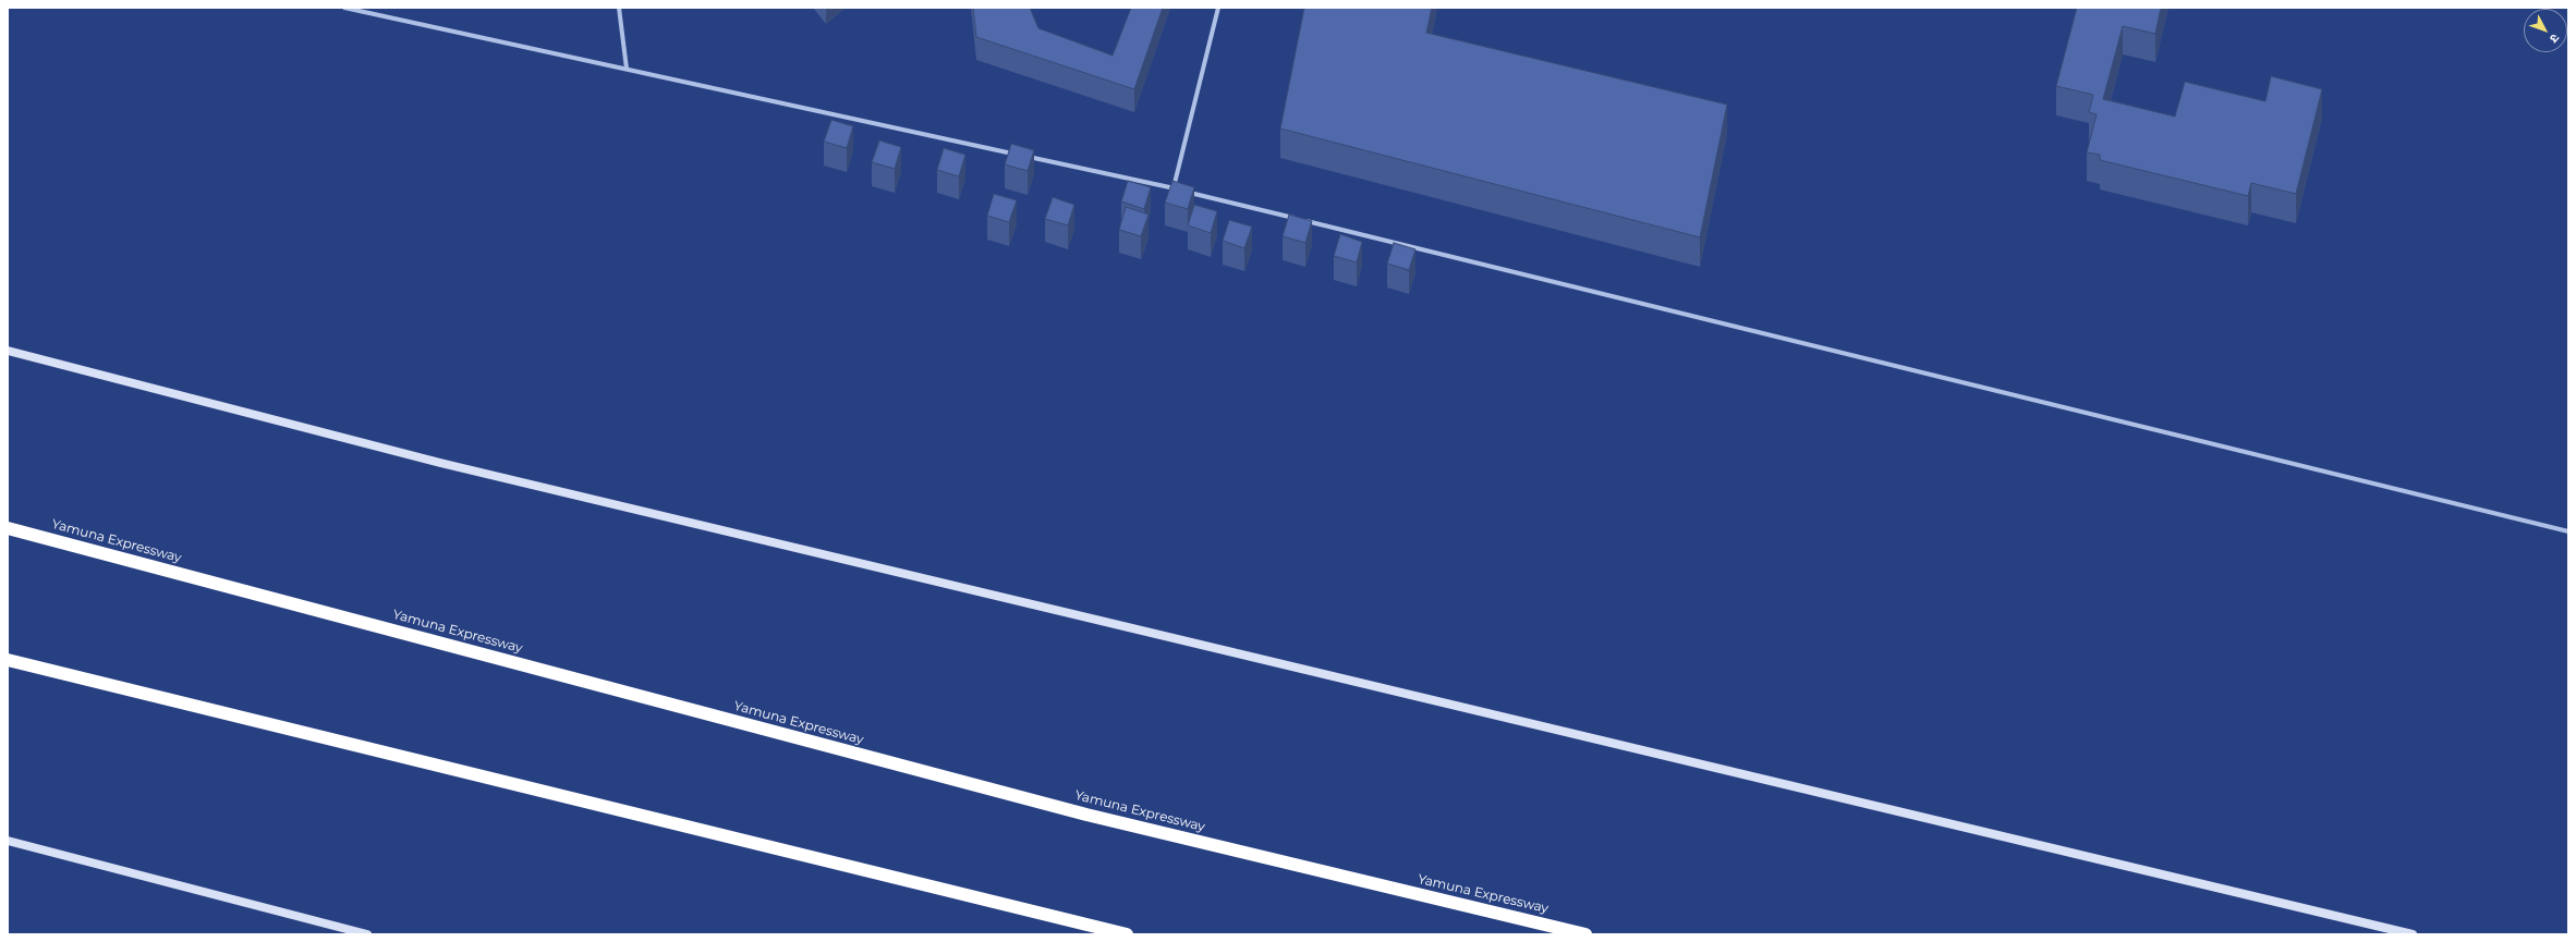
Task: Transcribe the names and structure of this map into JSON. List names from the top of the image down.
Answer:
{
  "streets": {
    "highway": ["Yamuna Expressway"]
  },
  "north": "bottom right"
}
